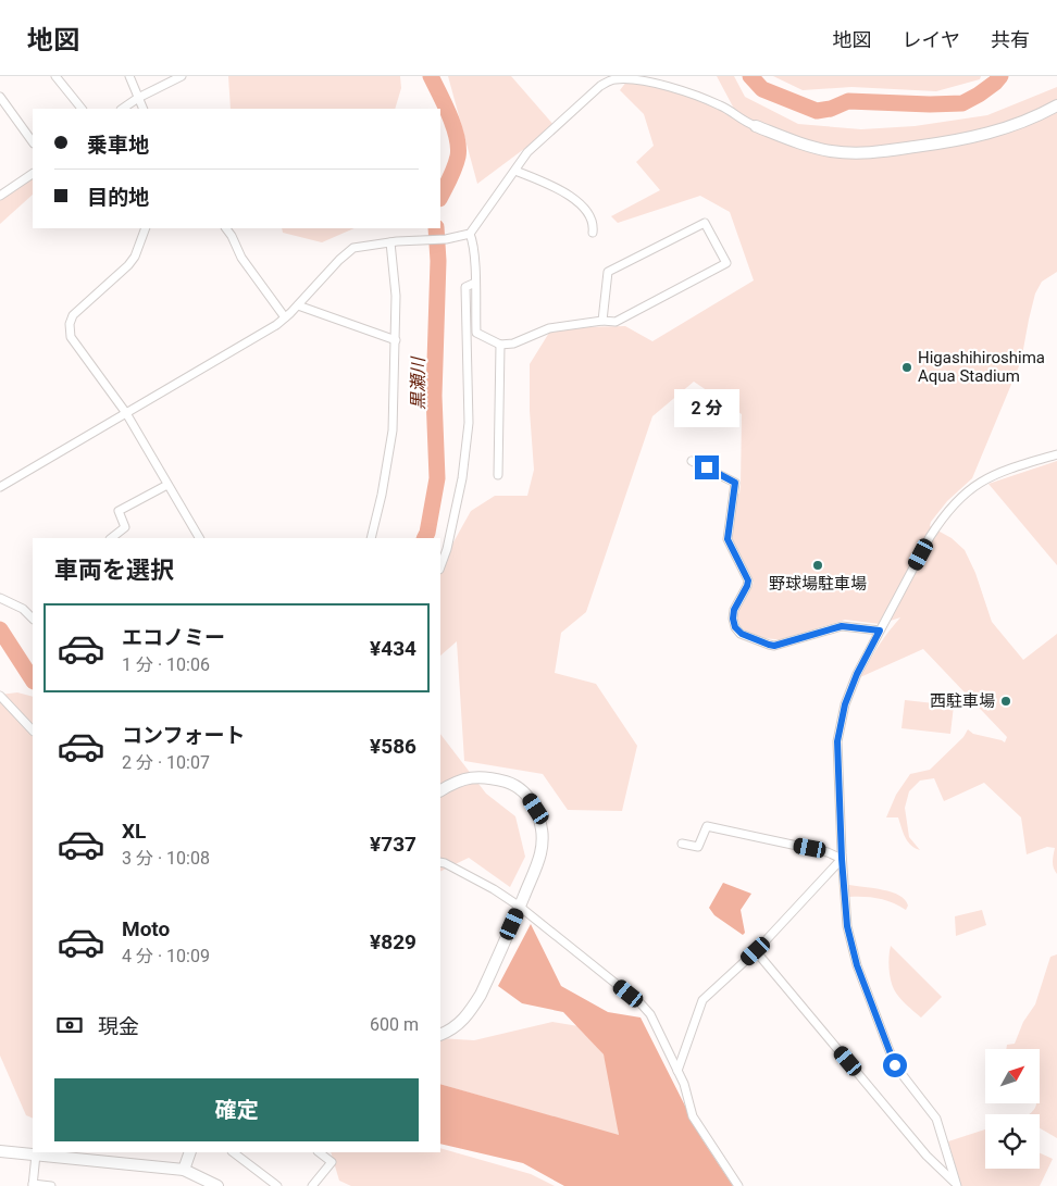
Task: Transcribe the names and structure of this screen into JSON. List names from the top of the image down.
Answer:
{
  "water": ["黒瀬川"],
  "places": ["Higashihiroshima Aqua Stadium", "野球場駐車場", "西駐車場"],
  "north": "top right",
  "page": {
    "header": "地図",
    "nav": ["地図", "レイヤ", "共有"],
    "banner": ["乗車地", "目的地"],
    "bubble": "2 分",
    "heading": "車両を選択",
    "list": [
      {
        "name": "エコノミー",
        "note": "1 分 · 10:06",
        "value": "¥434"
      },
      {
        "name": "コンフォート",
        "note": "2 分 · 10:07",
        "value": "¥586"
      },
      {
        "name": "XL",
        "note": "3 分 · 10:08",
        "value": "¥737"
      },
      {
        "name": "Moto",
        "note": "4 分 · 10:09",
        "value": "¥829"
      }
    ],
    "pay": ["現金", "600 m"],
    "buttons": "確定"
  }
}
